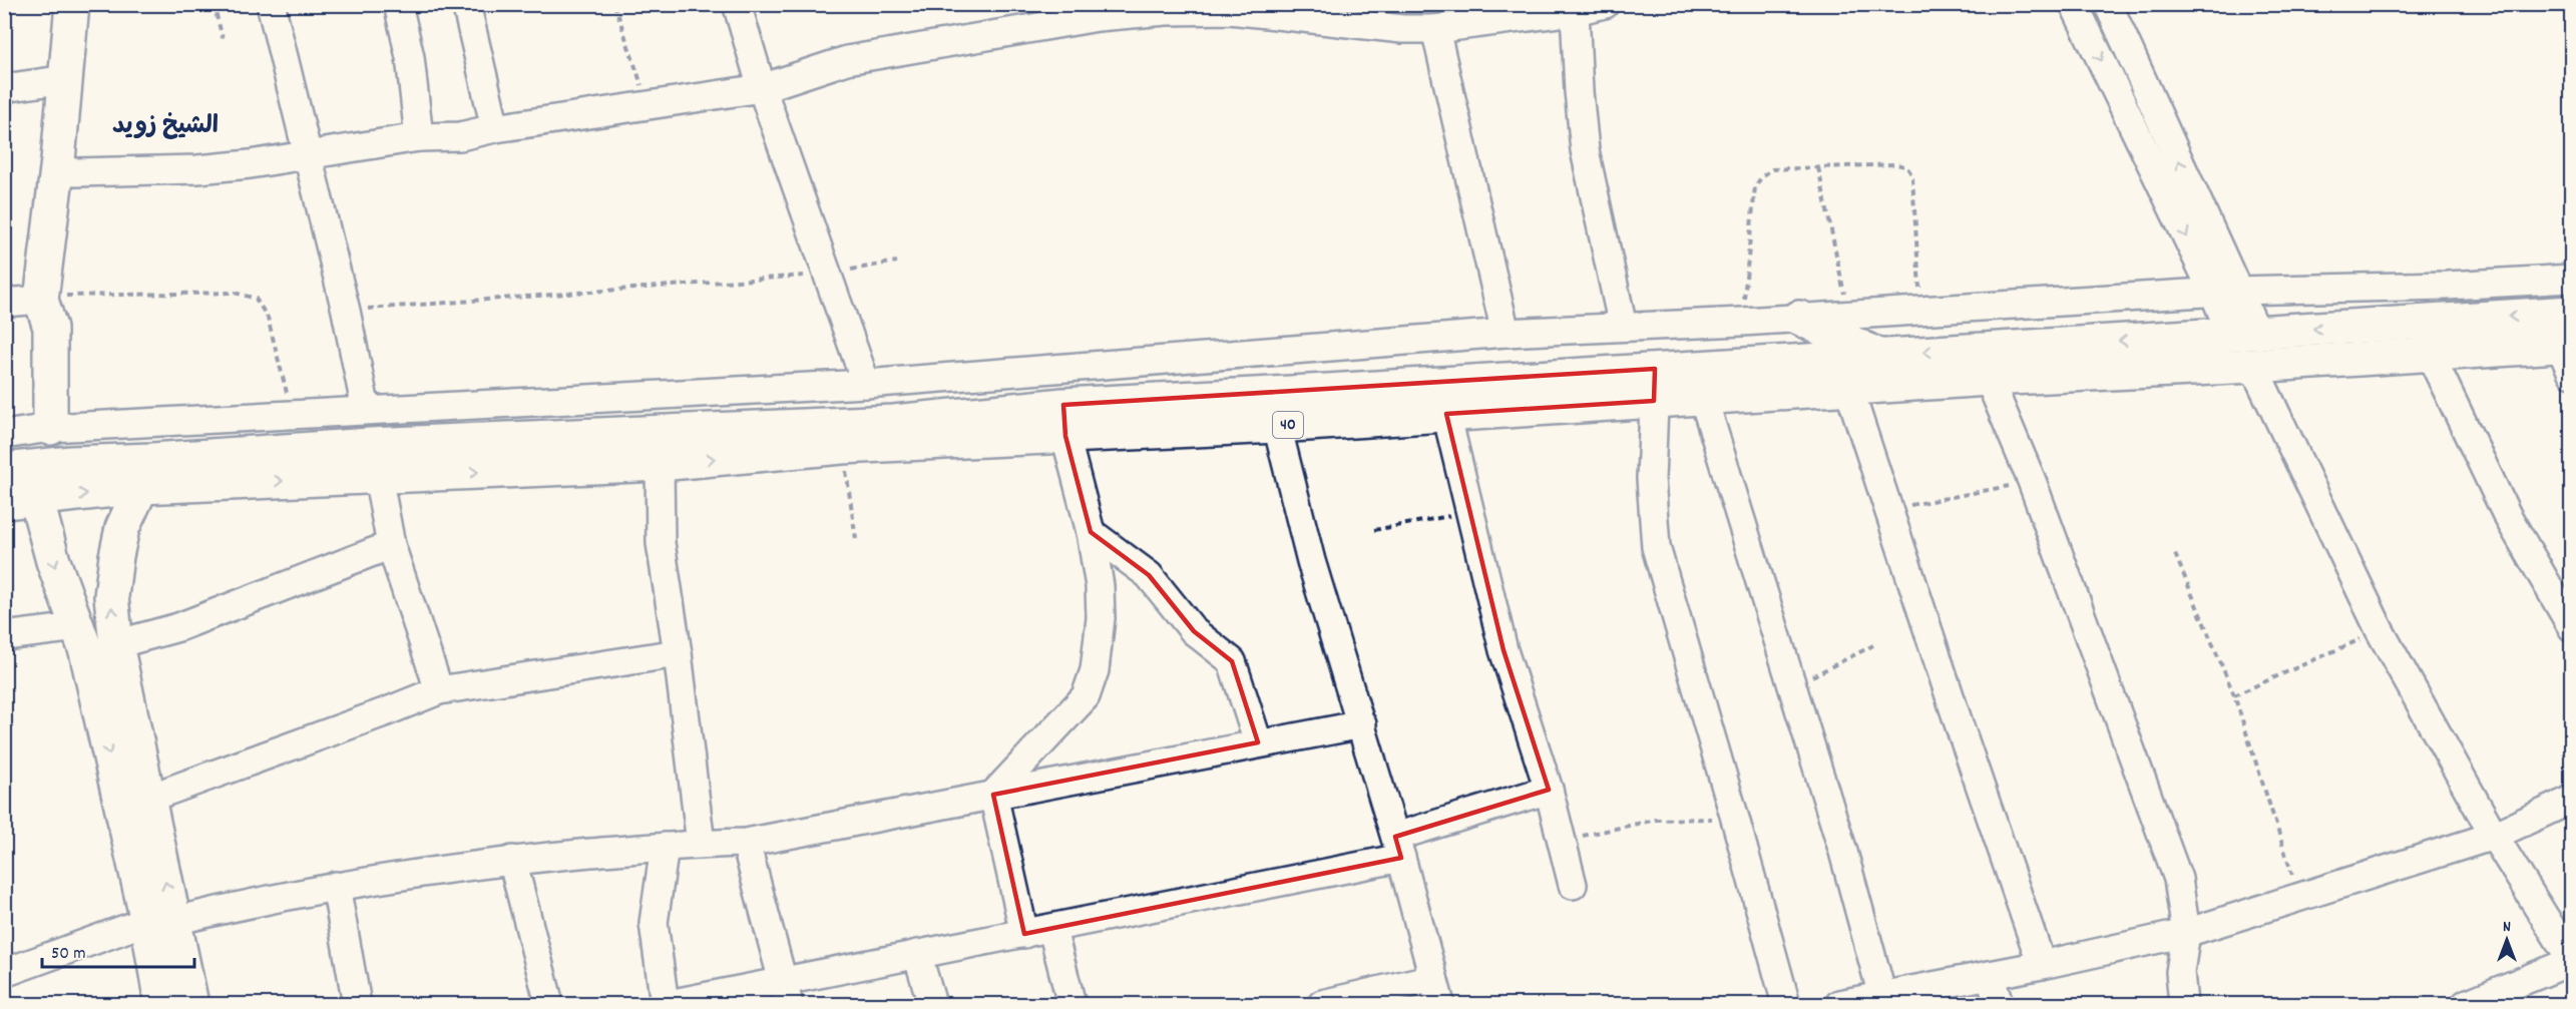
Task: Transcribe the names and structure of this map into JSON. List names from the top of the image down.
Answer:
{
  "streets": {
    "main road": ["40"]
  },
  "districts": ["الشيخ زويد"],
  "scale_bar": "50 m",
  "north": "top"
}
